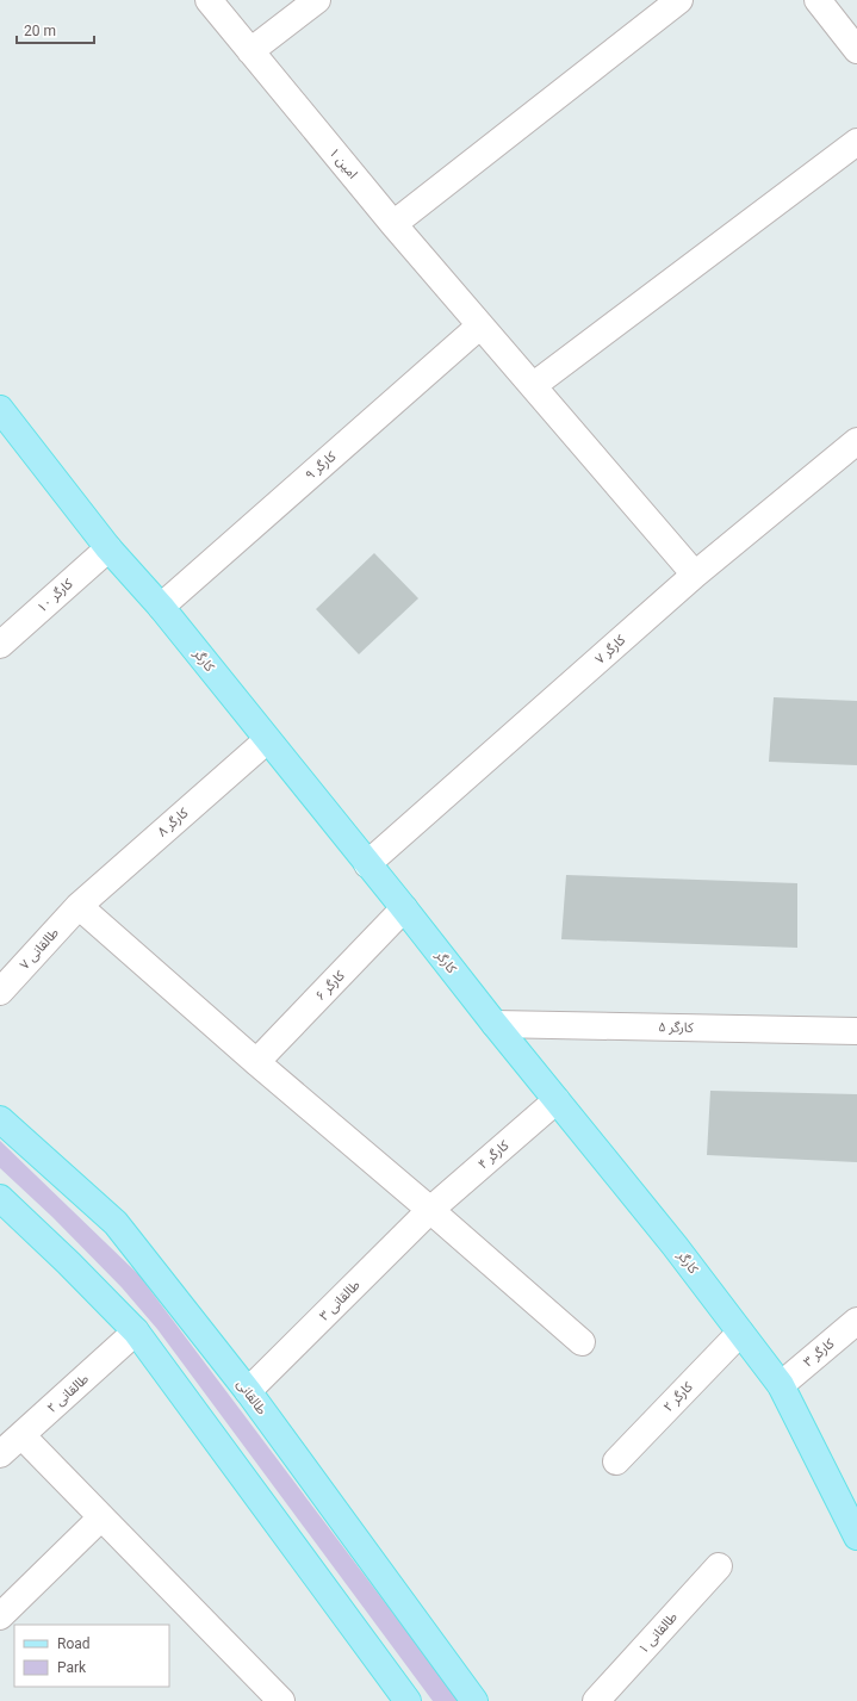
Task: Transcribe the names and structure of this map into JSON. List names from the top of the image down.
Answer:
{
  "streets": {
    "main road": ["کارگر", "طالقانی"],
    "street": [
      "امین ۱",
      "کارگر ۹",
      "کارگر ۱۰",
      "کارگر ۷",
      "کارگر ۸",
      "طالقانی ۷",
      "کارگر ۶",
      "کارگر ۵",
      "کارگر ۴",
      "طالقانی ۳",
      "کارگر ۳",
      "طالقانی ۲",
      "کارگر ۲",
      "طالقانی ۱"
    ]
  },
  "crossings": [
    ["امین ۱", "کارگر ۹"],
    ["امین ۱", "کارگر ۷"],
    ["کارگر ۹", "کارگر"],
    ["کارگر ۱۰", "کارگر"],
    ["کارگر ۷", "کارگر"],
    ["کارگر", "کارگر ۸"],
    ["کارگر", "کارگر ۶"],
    ["کارگر", "کارگر ۵"],
    ["کارگر", "کارگر ۴"],
    ["کارگر", "کارگر ۳"],
    ["کارگر", "کارگر ۲"],
    ["کارگر ۸", "طالقانی ۷"],
    ["کارگر ۴", "طالقانی ۳"],
    ["طالقانی ۳", "طالقانی"]
  ],
  "legend": ["Road", "Park"],
  "scale_bar": "20 m"
}
